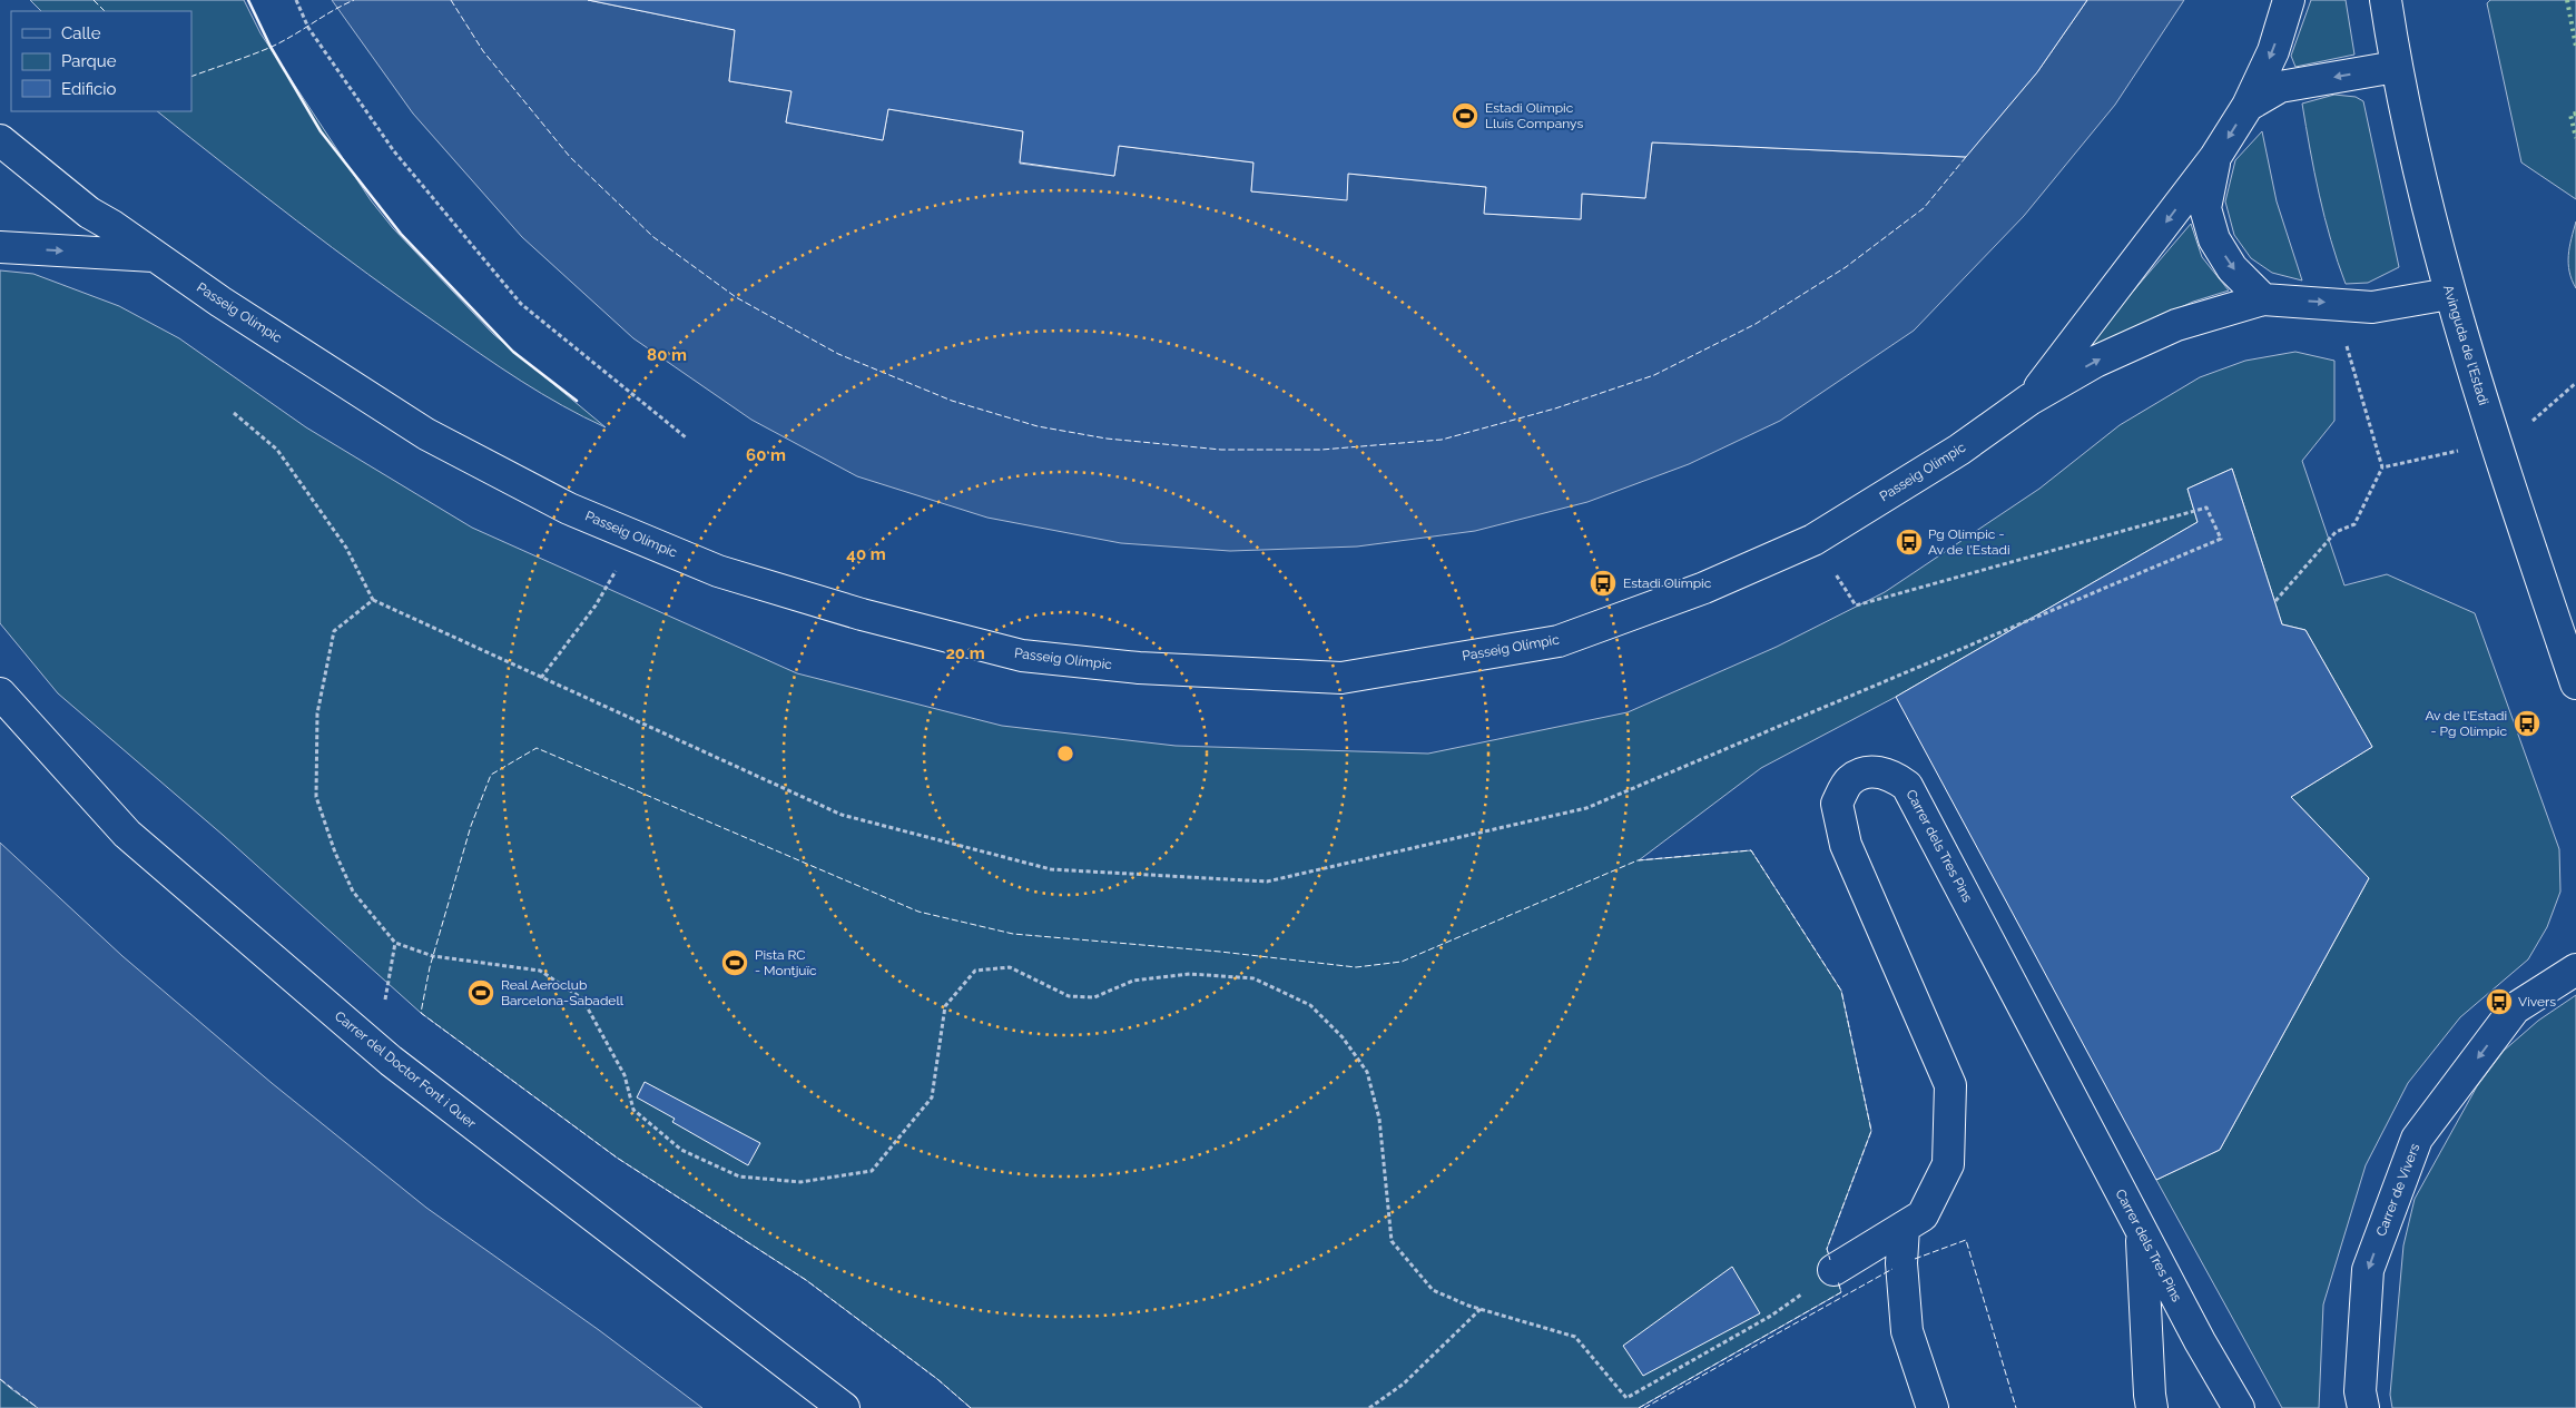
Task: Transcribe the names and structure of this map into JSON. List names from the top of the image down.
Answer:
{
  "streets": {
    "street": [
      "Passeig Olímpic",
      "Avinguda de l'Estadi",
      "Carrer dels Tres Pins",
      "Carrer del Doctor Font i Quer",
      "Carrer de Vivers"
    ]
  },
  "one_way": ["Carrer de Vivers"],
  "places": {
    "sports": ["Estadi Olímpic Lluís Companys", "Pista RC - Montjuïc", "Real Aeroclub Barcelona-Sabadell"],
    "bus stop": [
      "Pg Olímpic - Av de l'Estadi",
      "Estadi Olímpic",
      "Av de l'Estadi - Pg Olímpic",
      "Vivers"
    ]
  },
  "legend": ["Calle", "Parque", "Edificio"],
  "rings": [
    "80 m",
    "60 m",
    "40 m",
    "20 m"
  ]
}
